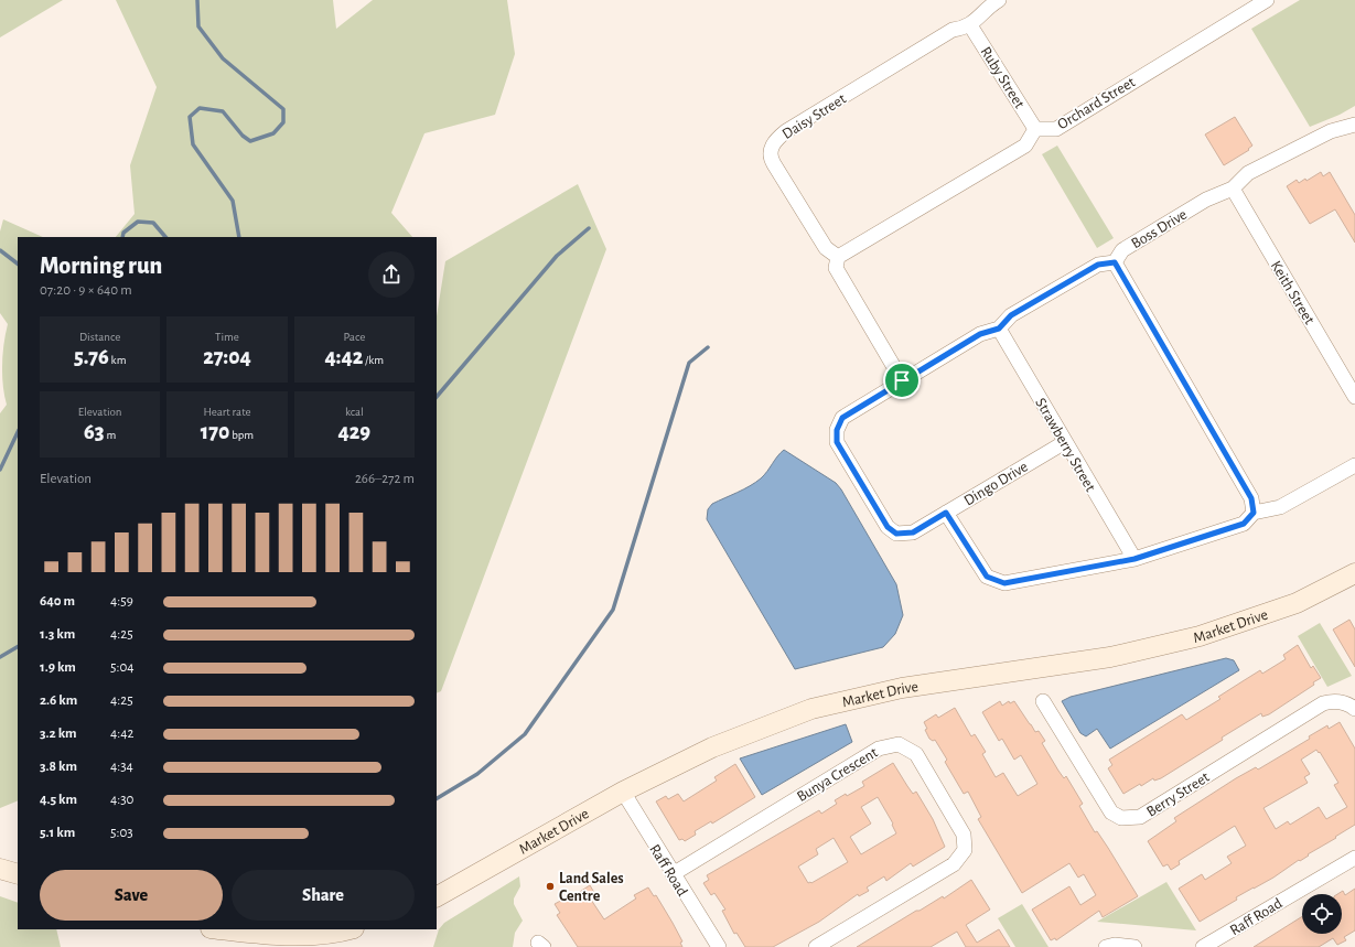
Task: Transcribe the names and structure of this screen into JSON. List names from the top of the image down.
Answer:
{
  "streets": {
    "street": [
      "Ruby Street",
      "Orchard Street",
      "Daisy Street",
      "Boss Drive",
      "Keith Street",
      "Strawberry Street",
      "Dingo Drive",
      "Market Drive",
      "Bunya Crescent",
      "Berry Street",
      "Raff Road"
    ]
  },
  "crossings": [
    ["Ruby Street", "Orchard Street"],
    ["Ruby Street", "Daisy Street"],
    ["Orchard Street", "Daisy Street"],
    ["Boss Drive", "Keith Street"],
    ["Strawberry Street", "Dingo Drive"],
    ["Market Drive", "Raff Road"],
    ["Bunya Crescent", "Raff Road"]
  ],
  "places": ["Land Sales Centre"],
  "page": {
    "heading": ["Morning run", "07:20 · 9 × 640 m"],
    "stats": [
      ["Distance", "5.76 km"],
      ["Time", "27:04"],
      ["Pace", "4:42 /km"],
      ["Elevation", "63 m"],
      ["Heart rate", "170 bpm"],
      ["kcal", "429"]
    ],
    "chart": ["Elevation", "266–272 m"],
    "list": [
      {
        "name": "640 m",
        "note": "4:59"
      },
      {
        "name": "1.3 km",
        "note": "4:25"
      },
      {
        "name": "1.9 km",
        "note": "5:04"
      },
      {
        "name": "2.6 km",
        "note": "4:25"
      },
      {
        "name": "3.2 km",
        "note": "4:42"
      },
      {
        "name": "3.8 km",
        "note": "4:34"
      },
      {
        "name": "4.5 km",
        "note": "4:30"
      },
      {
        "name": "5.1 km",
        "note": "5:03"
      }
    ],
    "buttons": ["Save", "Share"]
  }
}
